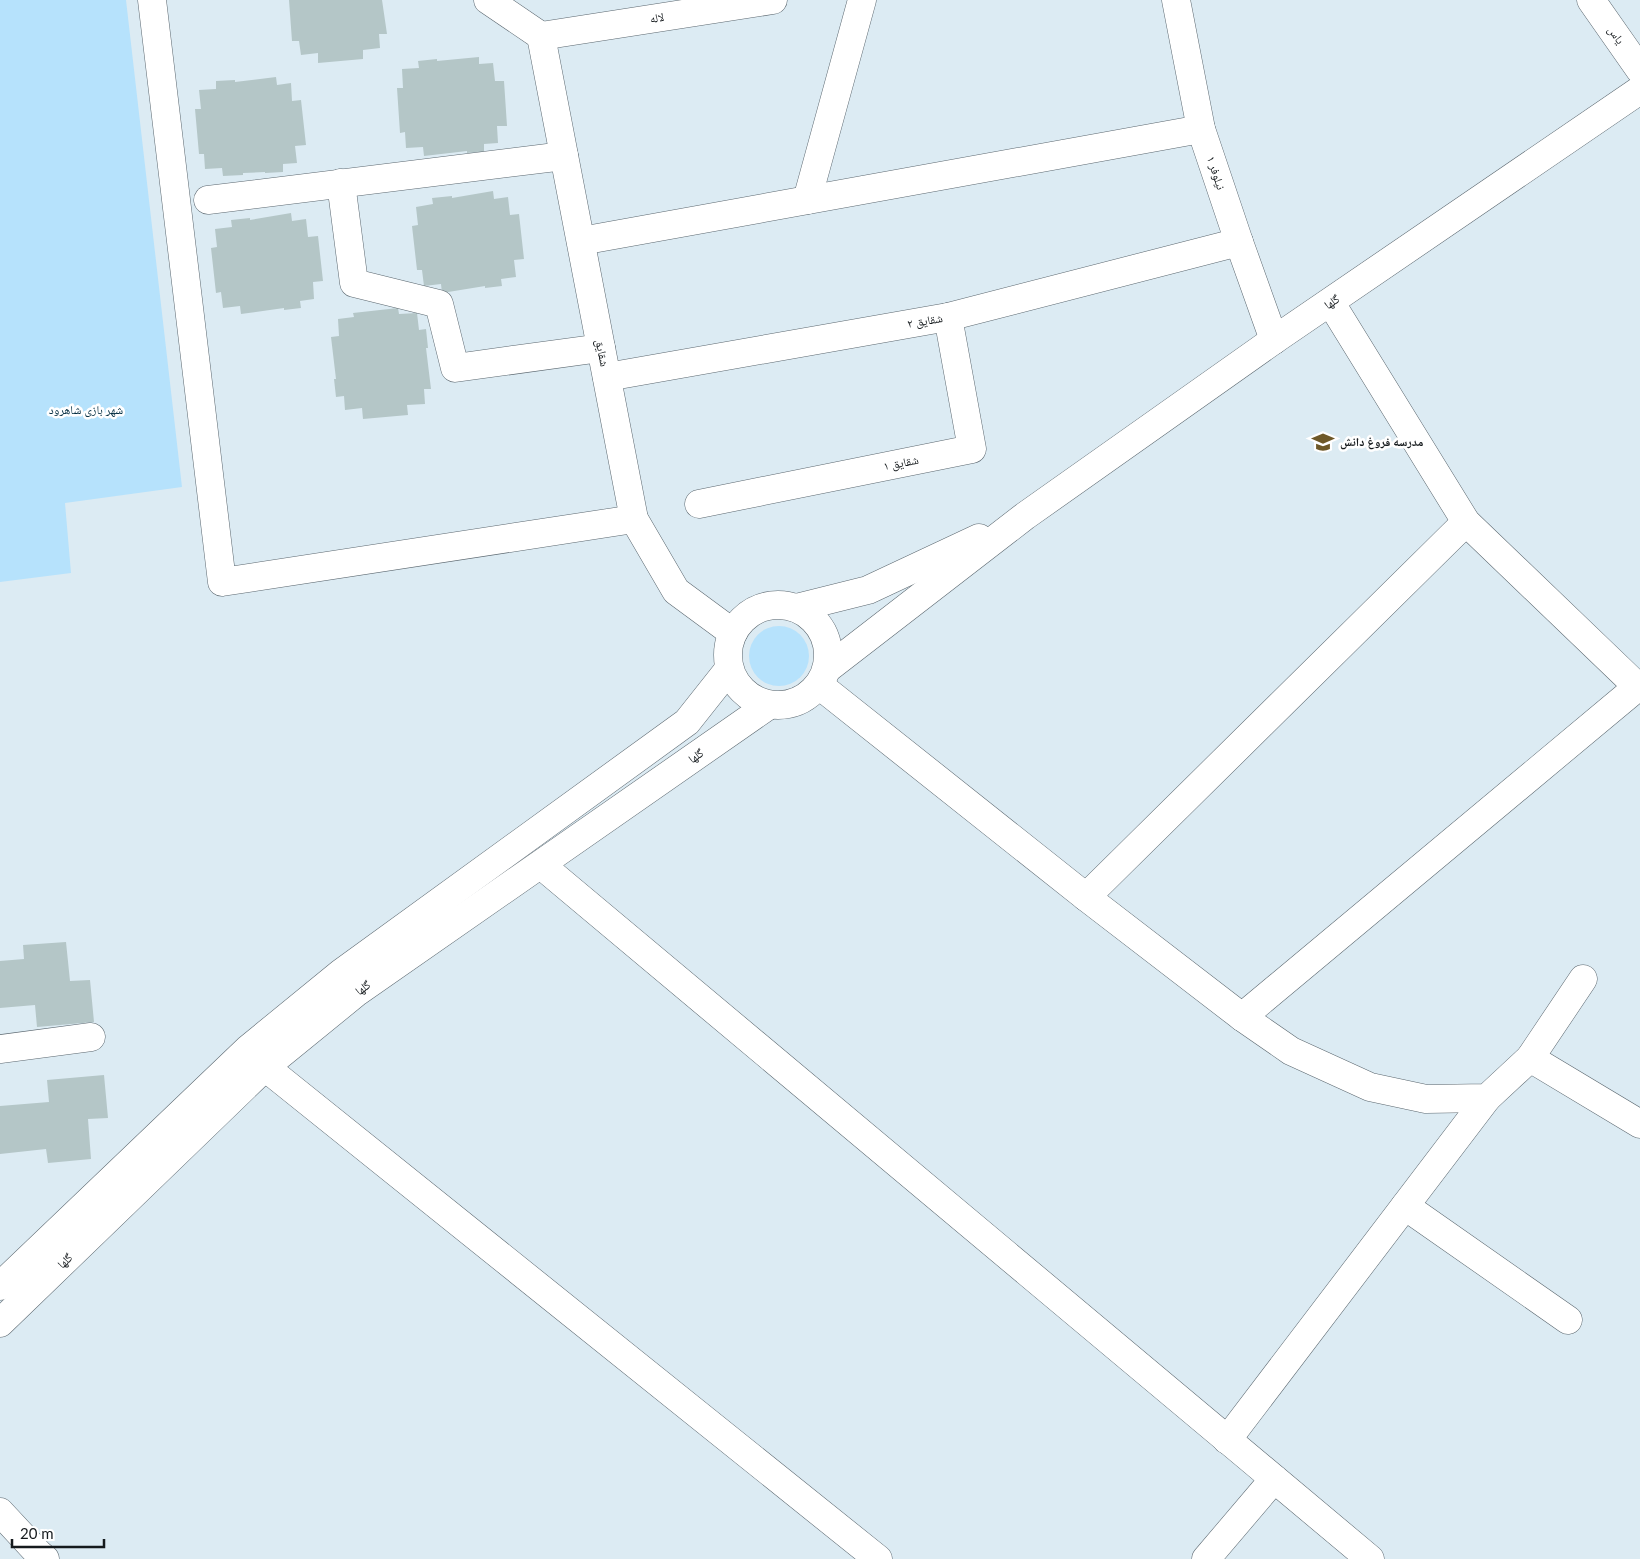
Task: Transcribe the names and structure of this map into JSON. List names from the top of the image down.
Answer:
{
  "streets": {
    "street": [
      "لاله",
      "یاس",
      "نیلوفر ۱",
      "گلها",
      "شقایق ۲",
      "شقایق",
      "شقایق ۱"
    ]
  },
  "crossings": [
    ["لاله", "شقایق"],
    ["نیلوفر ۱", "گلها"],
    ["نیلوفر ۱", "شقایق ۲"],
    ["گلها", "شقایق"],
    ["شقایق ۲", "شقایق"],
    ["شقایق ۲", "شقایق ۱"]
  ],
  "parks": ["شهر بازی شاهرود"],
  "places": {
    "school or university": ["مدرسه فروغ دانش"]
  },
  "scale_bar": "20 m"
}
